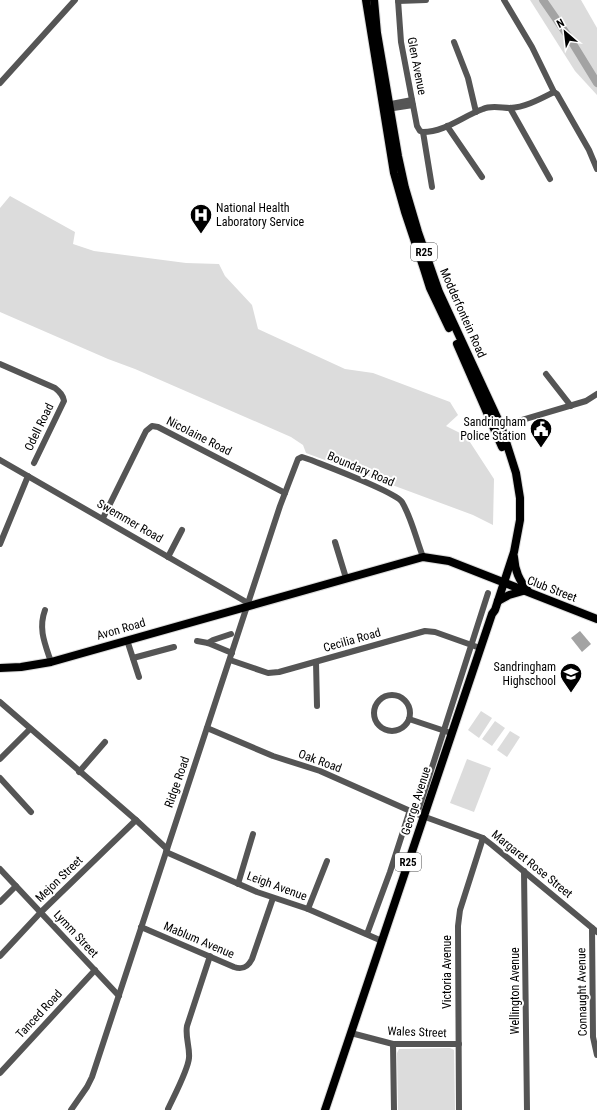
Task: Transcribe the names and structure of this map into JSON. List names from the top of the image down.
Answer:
{
  "streets": {
    "main road": [
      "R25",
      "Modderfontein Road",
      "Club Street",
      "Avon Road",
      "George Avenue"
    ],
    "street": [
      "Glen Avenue",
      "Odell Road",
      "Nicolaine Road",
      "Boundary Road",
      "Swemmer Road",
      "Cecilia Road",
      "Oak Road",
      "Ridge Road",
      "Margaret Rose Street",
      "Mejon Street",
      "Leigh Avenue",
      "Lymm Street",
      "Mablum Avenue",
      "Victoria Avenue",
      "Wellington Avenue",
      "Connaught Avenue",
      "Tanced Road",
      "Wales Street"
    ]
  },
  "crossings": [
    ["Modderfontein Road", "Club Street"],
    ["Modderfontein Road", "George Avenue"],
    ["Nicolaine Road", "Swemmer Road"],
    ["Nicolaine Road", "Ridge Road"],
    ["Boundary Road", "Ridge Road"],
    ["Swemmer Road", "Avon Road"],
    ["Swemmer Road", "Ridge Road"],
    ["Club Street", "George Avenue"],
    ["Avon Road", "Ridge Road"],
    ["Cecilia Road", "Ridge Road"],
    ["Cecilia Road", "George Avenue"],
    ["Oak Road", "Ridge Road"],
    ["Oak Road", "George Avenue"],
    ["Oak Road", "Margaret Rose Street"],
    ["Ridge Road", "Leigh Avenue"],
    ["Ridge Road", "Lymm Street"],
    ["Ridge Road", "Mablum Avenue"],
    ["George Avenue", "Margaret Rose Street"],
    ["George Avenue", "Leigh Avenue"],
    ["George Avenue", "Wales Street"],
    ["Margaret Rose Street", "Victoria Avenue"],
    ["Margaret Rose Street", "Wellington Avenue"],
    ["Margaret Rose Street", "Connaught Avenue"],
    ["Mejon Street", "Leigh Avenue"],
    ["Mejon Street", "Lymm Street"],
    ["Leigh Avenue", "Mablum Avenue"],
    ["Lymm Street", "Tanced Road"],
    ["Victoria Avenue", "Wales Street"]
  ],
  "places": {
    "hospital": ["National Health Laboratory Service"],
    "public building": ["Sandringham Police Station"],
    "school or university": ["Sandringham Highschool"]
  },
  "north": "top left"
}
